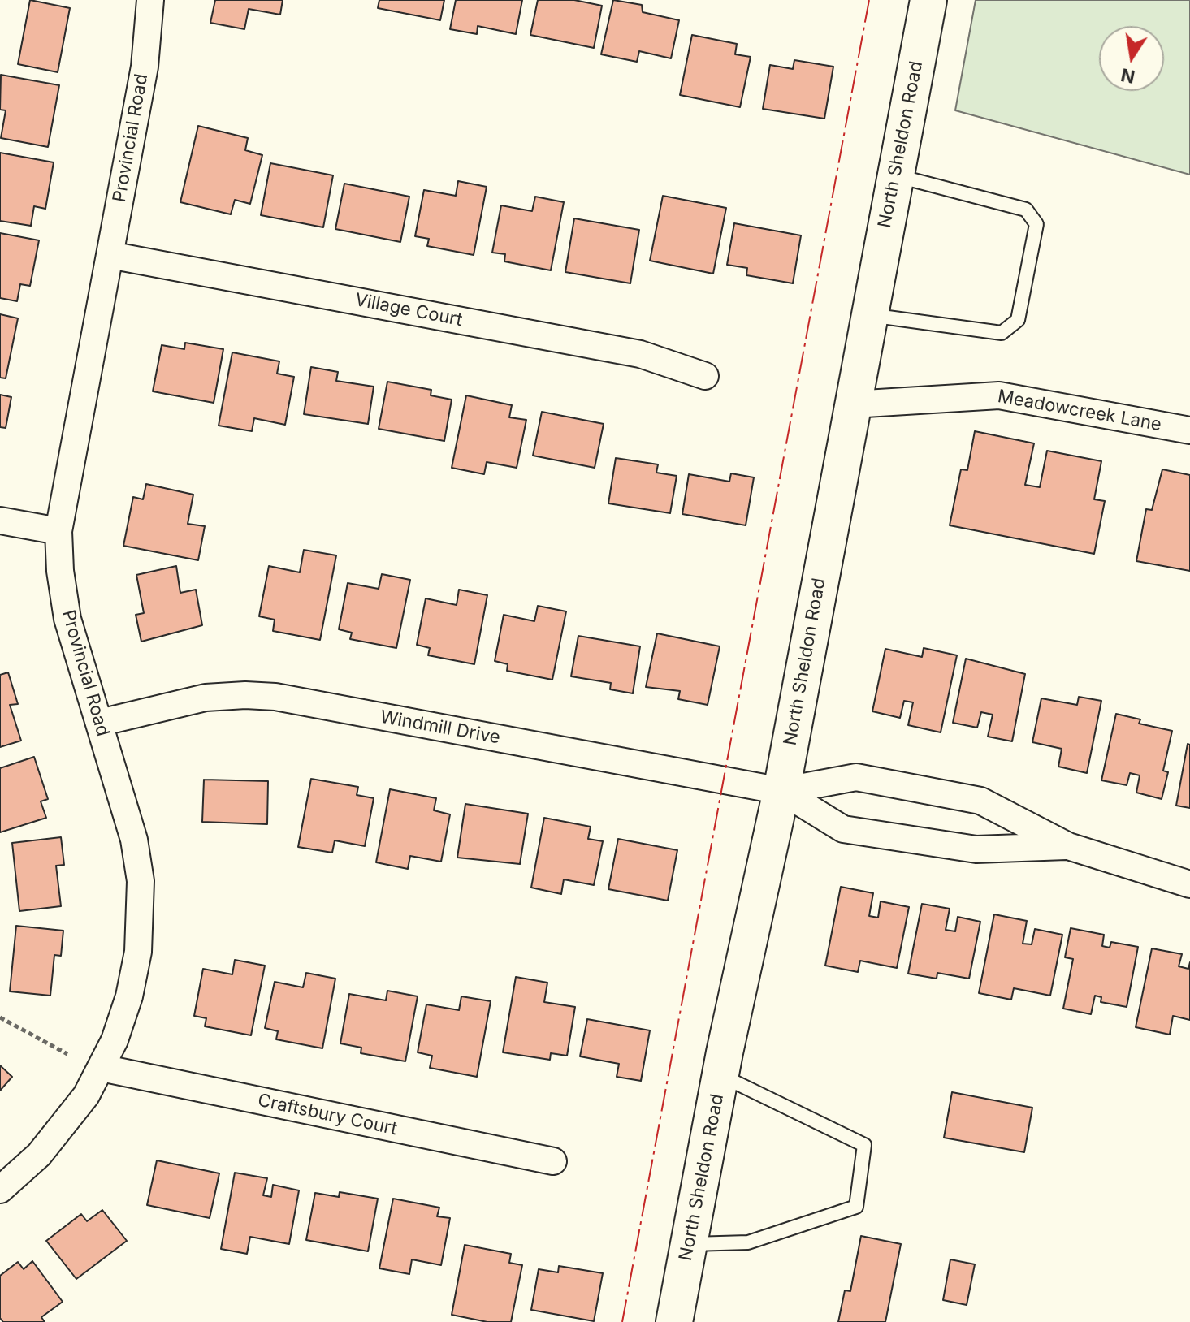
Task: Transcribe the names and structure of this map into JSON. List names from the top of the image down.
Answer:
{
  "streets": {
    "street": [
      "Provincial Road",
      "North Sheldon Road",
      "Village Court",
      "Meadowcreek Lane",
      "Windmill Drive",
      "Craftsbury Court"
    ]
  },
  "crossings": [
    ["Provincial Road", "Village Court"],
    ["Provincial Road", "Windmill Drive"],
    ["Provincial Road", "Craftsbury Court"],
    ["North Sheldon Road", "Meadowcreek Lane"],
    ["North Sheldon Road", "Windmill Drive"]
  ],
  "north": "bottom"
}
